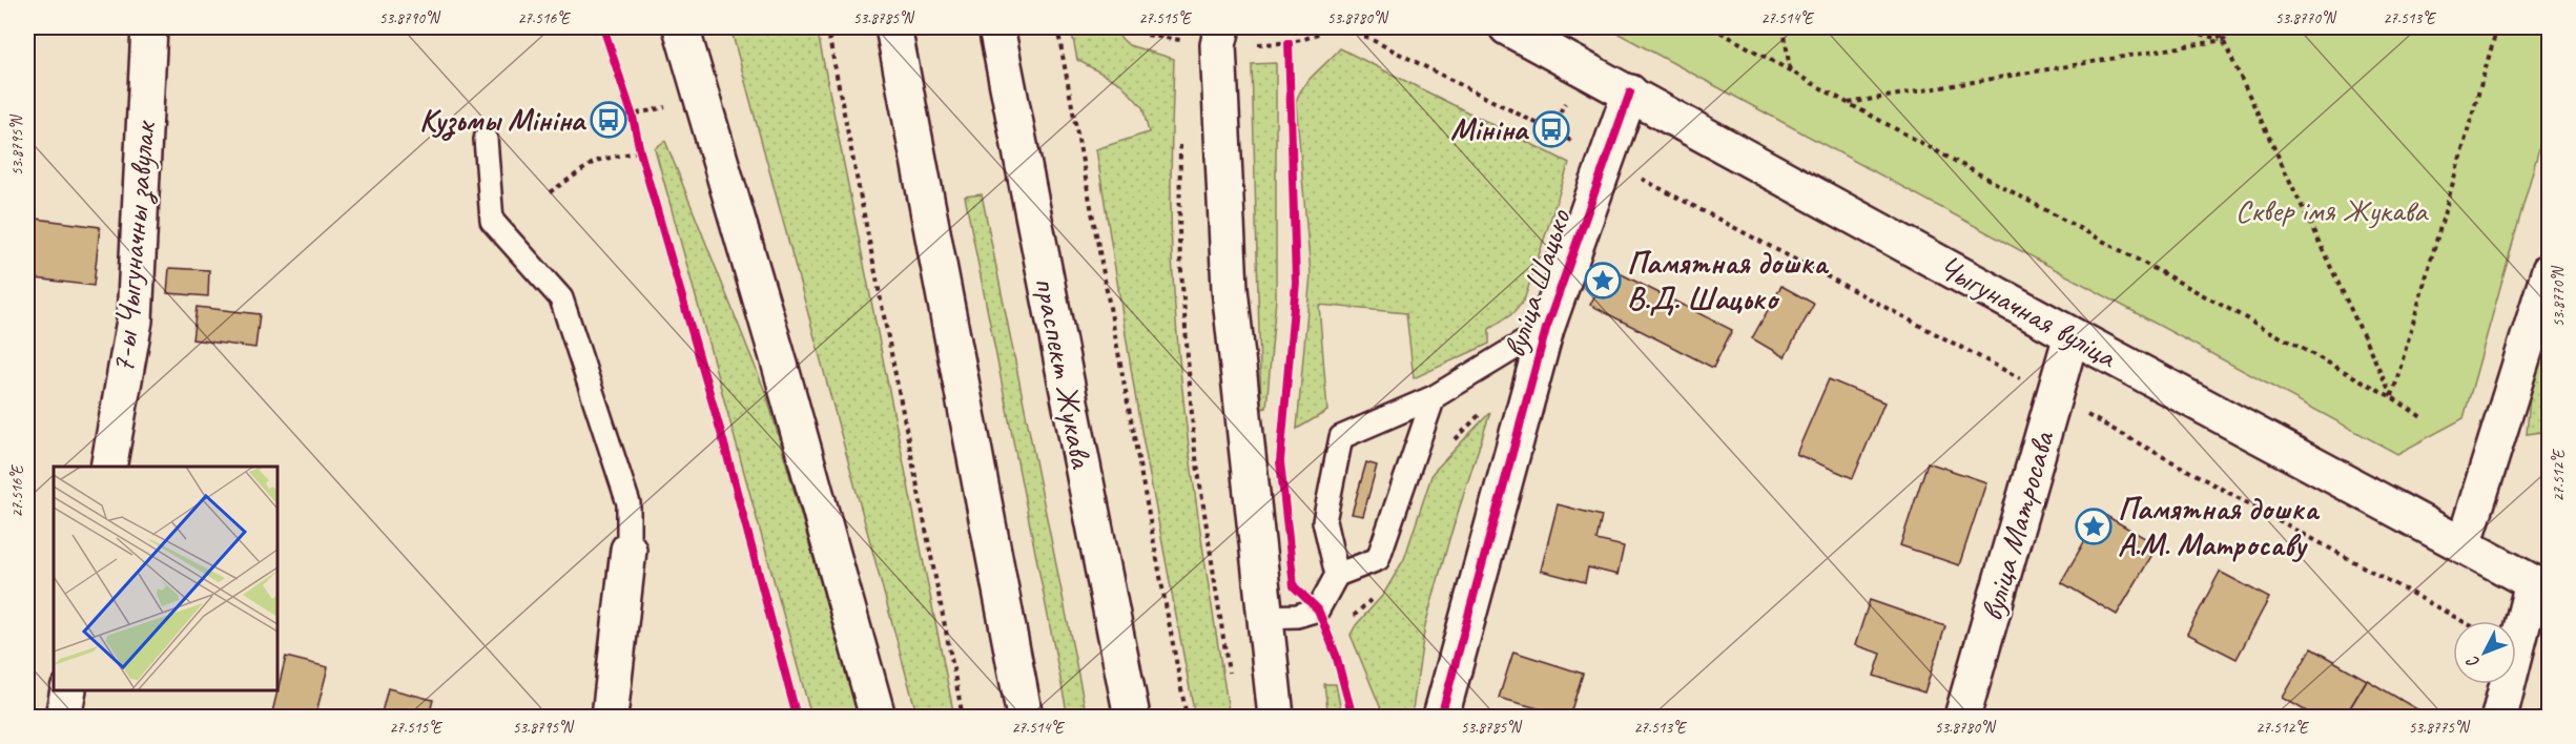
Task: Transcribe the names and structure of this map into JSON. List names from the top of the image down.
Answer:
{
  "streets": {
    "main road": [
      "7-ы Чыгуначны завулак",
      "вуліца Шацько",
      "Чыгуначная вуліца",
      "праспект Жукава",
      "вуліца Матросава"
    ]
  },
  "crossings": [
    ["вуліца Шацько", "Чыгуначная вуліца"],
    ["Чыгуначная вуліца", "вуліца Матросава"]
  ],
  "parks": ["Сквер імя Жукава"],
  "places": {
    "bus stop": ["Кузьмы Мініна", "Мініна"],
    "place": ["Памятная дошка В.Д. Шацько", "Памятная дошка А.М. Матросаву"]
  },
  "north": "bottom left",
  "coordinates": [
    "53.8790°N",
    "27.516°E",
    "53.8785°N",
    "27.515°E",
    "53.8780°N",
    "27.514°E",
    "53.8770°N",
    "27.513°E",
    "53.8795°N",
    "27.512°E",
    "53.8775°N"
  ]
}
